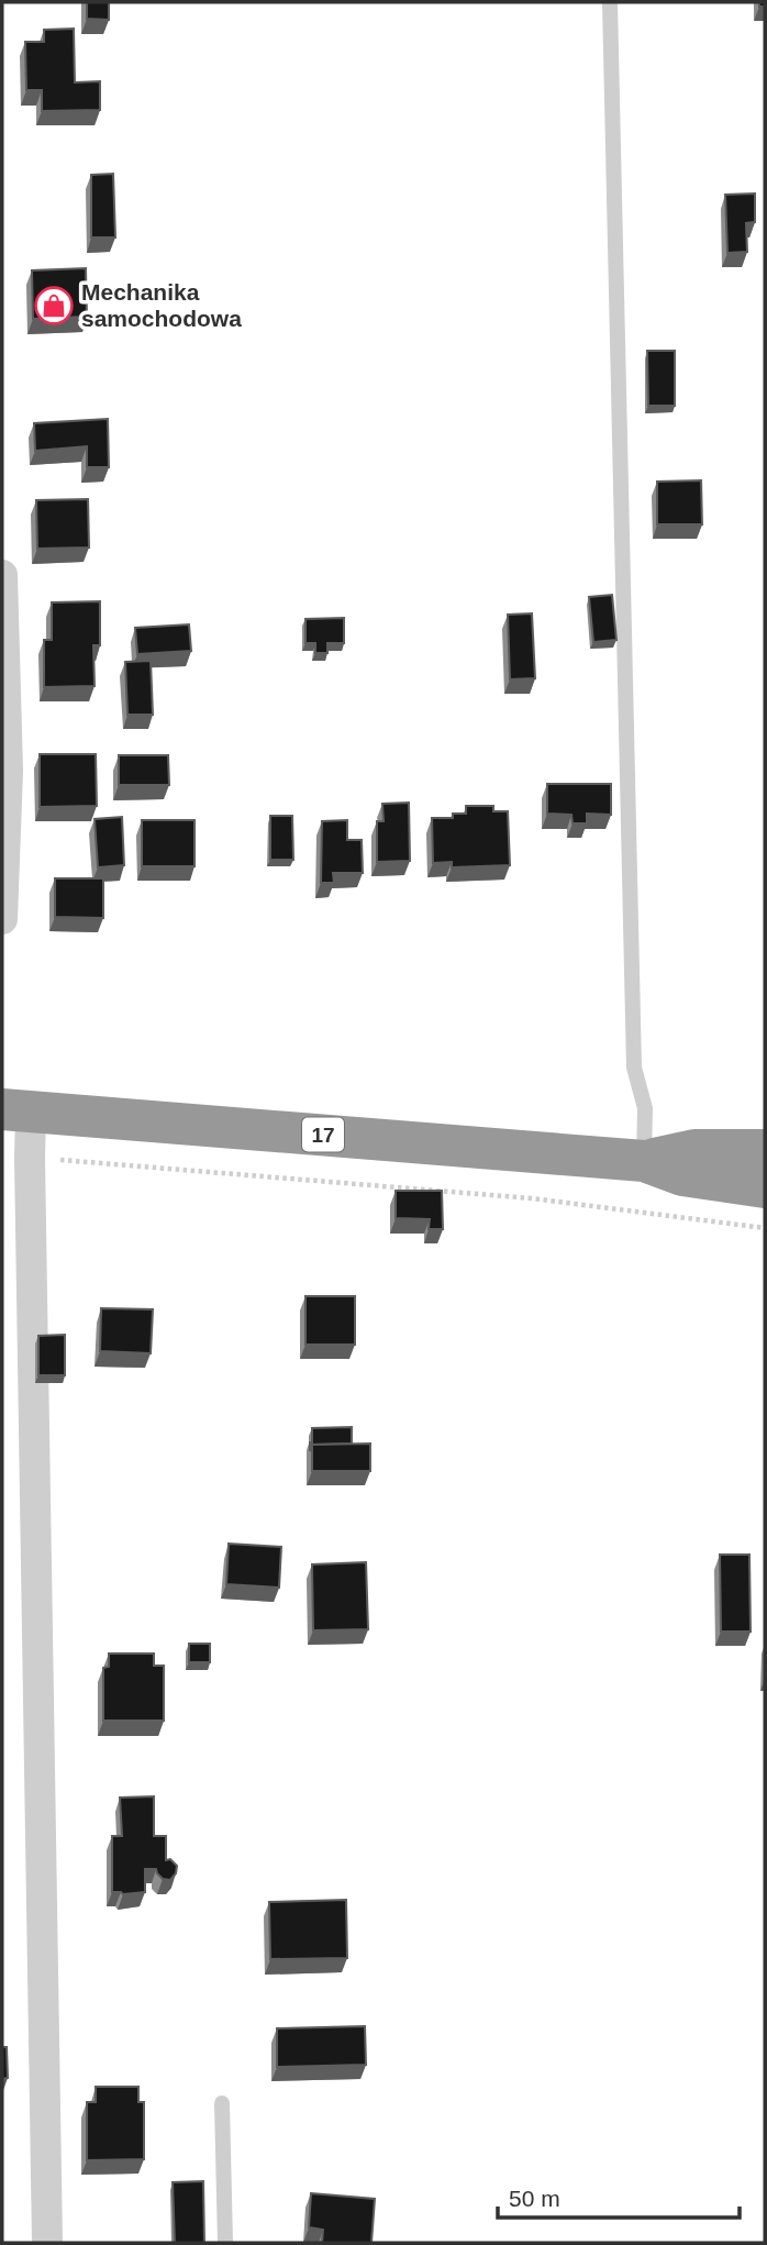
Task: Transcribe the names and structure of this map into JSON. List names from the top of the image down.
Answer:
{
  "streets": {
    "highway": ["17"]
  },
  "places": {
    "shop": ["Mechanika samochodowa"]
  },
  "scale_bar": "50 m"
}
